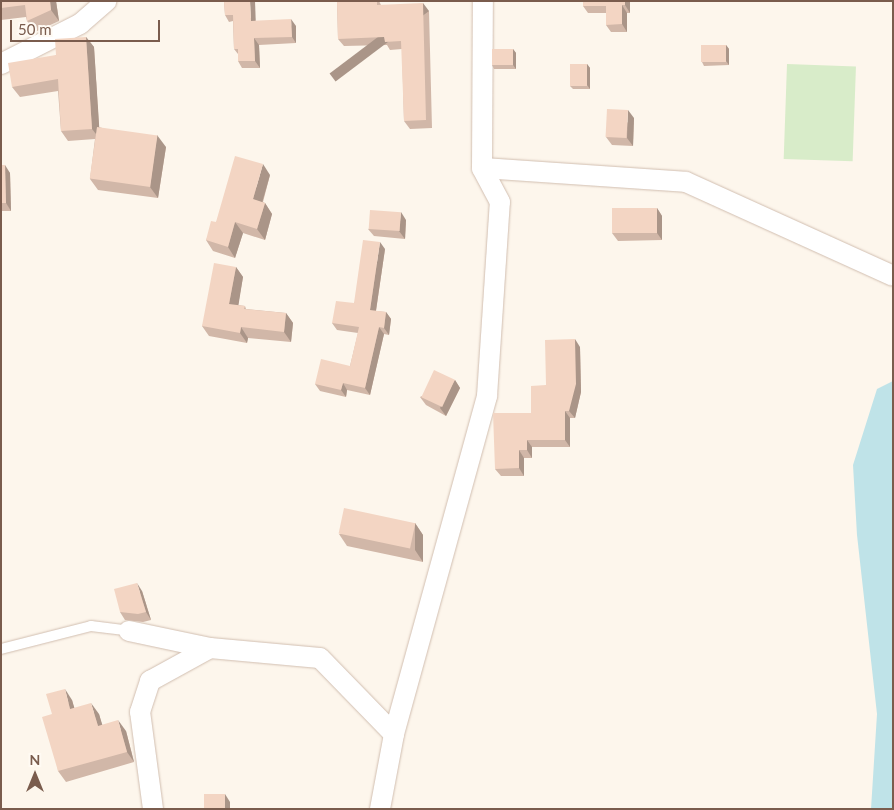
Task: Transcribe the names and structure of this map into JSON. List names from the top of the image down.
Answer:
{
  "scale_bar": "50 m",
  "north": "top"
}
